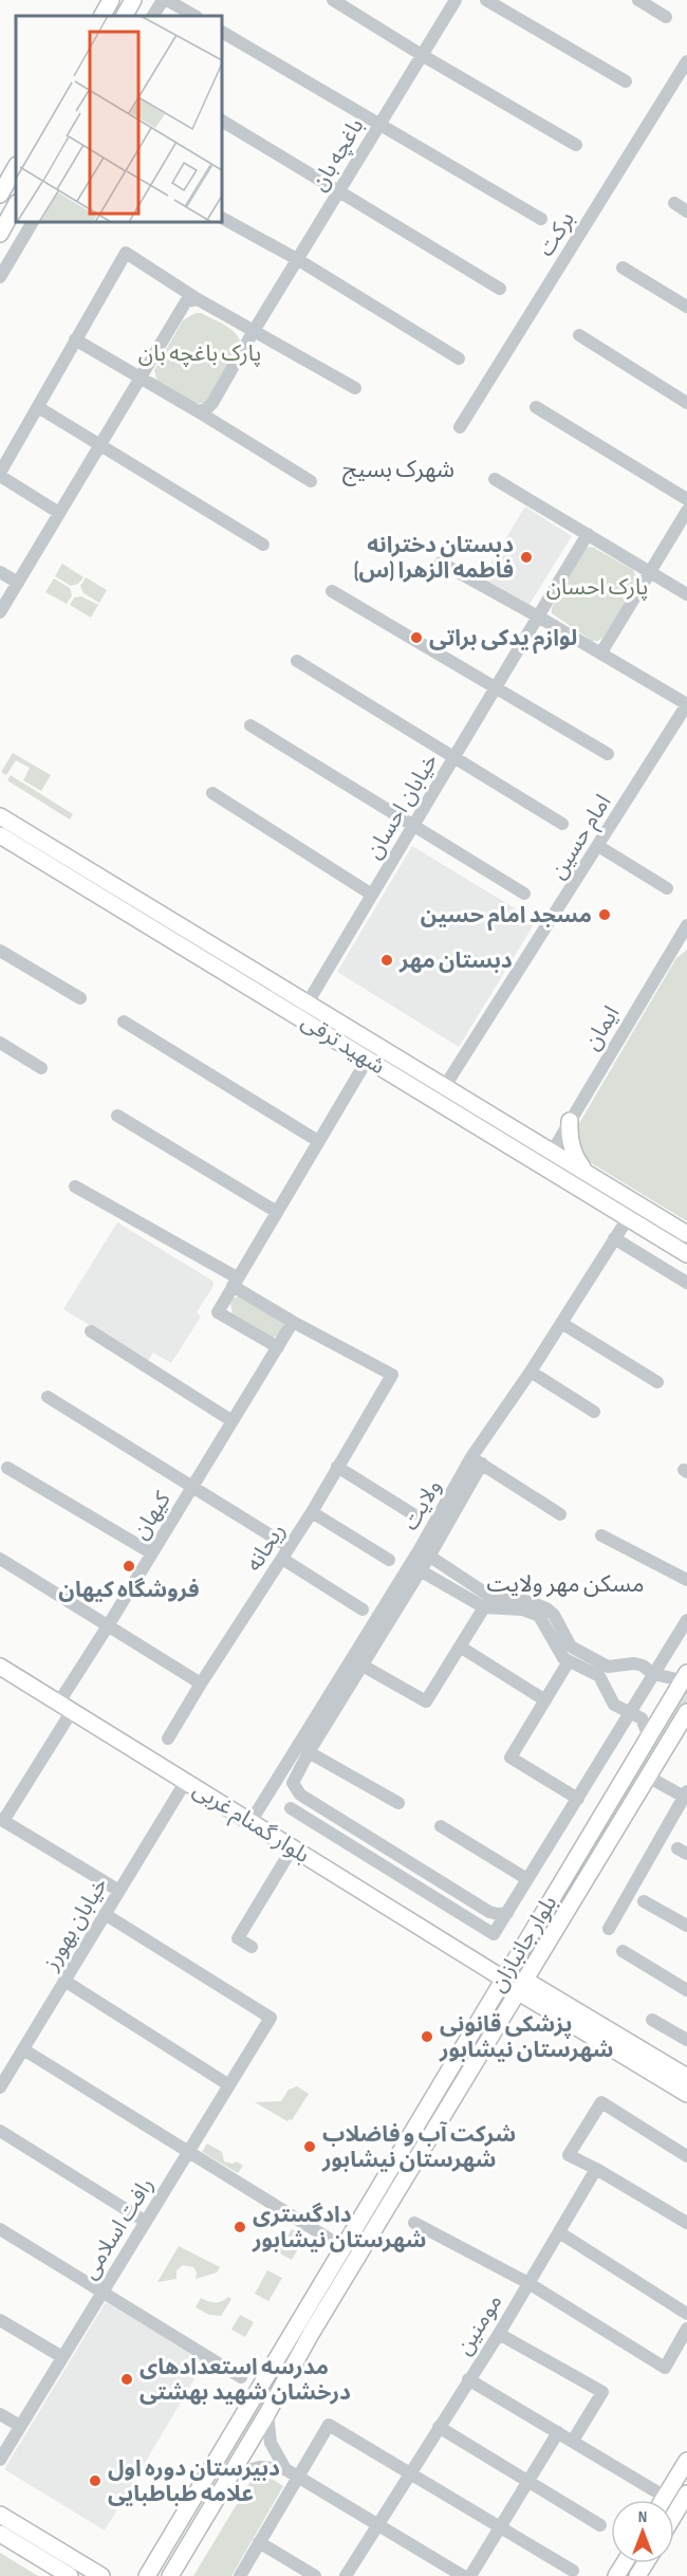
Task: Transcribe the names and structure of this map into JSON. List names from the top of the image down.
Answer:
{
  "streets": {
    "main road": ["شهید ترقی", "بلوار گمنام غربی", "بلوار جانبازان"],
    "street": [
      "باغچه بان",
      "برکت",
      "خیابان احسان",
      "امام حسین",
      "ایمان",
      "ولایت",
      "کیهان",
      "ریحانه",
      "خیابان بهورز",
      "رافت اسلامی",
      "مومنین"
    ]
  },
  "crossings": [
    ["خیابان احسان", "شهید ترقی"],
    ["امام حسین", "شهید ترقی"],
    ["ایمان", "شهید ترقی"],
    ["شهید ترقی", "ولایت"],
    ["ولایت", "بلوار گمنام غربی"],
    ["کیهان", "ریحانه"],
    ["کیهان", "بلوار گمنام غربی"],
    ["بلوار گمنام غربی", "خیابان بهورز"],
    ["بلوار گمنام غربی", "بلوار جانبازان"],
    ["خیابان بهورز", "رافت اسلامی"]
  ],
  "districts": ["شهرک بسیج", "مسکن مهر ولایت"],
  "parks": ["پارک باغچه بان", "پارک احسان"],
  "places": [
    "دبستان دخترانه فاطمه الزهرا (س)",
    "لوازم یدکی براتی",
    "مسجد امام حسین",
    "دبستان مهر",
    "فروشگاه کیهان",
    "پزشکی قانونی شهرستان نیشابور",
    "شرکت آب و فاضلاب شهرستان نیشابور",
    "دادگستری شهرستان نیشابور",
    "مدرسه استعدادهای درخشان شهید بهشتی",
    "دبیرستان دوره اول علامه طباطبایی"
  ],
  "north": "top"
}
